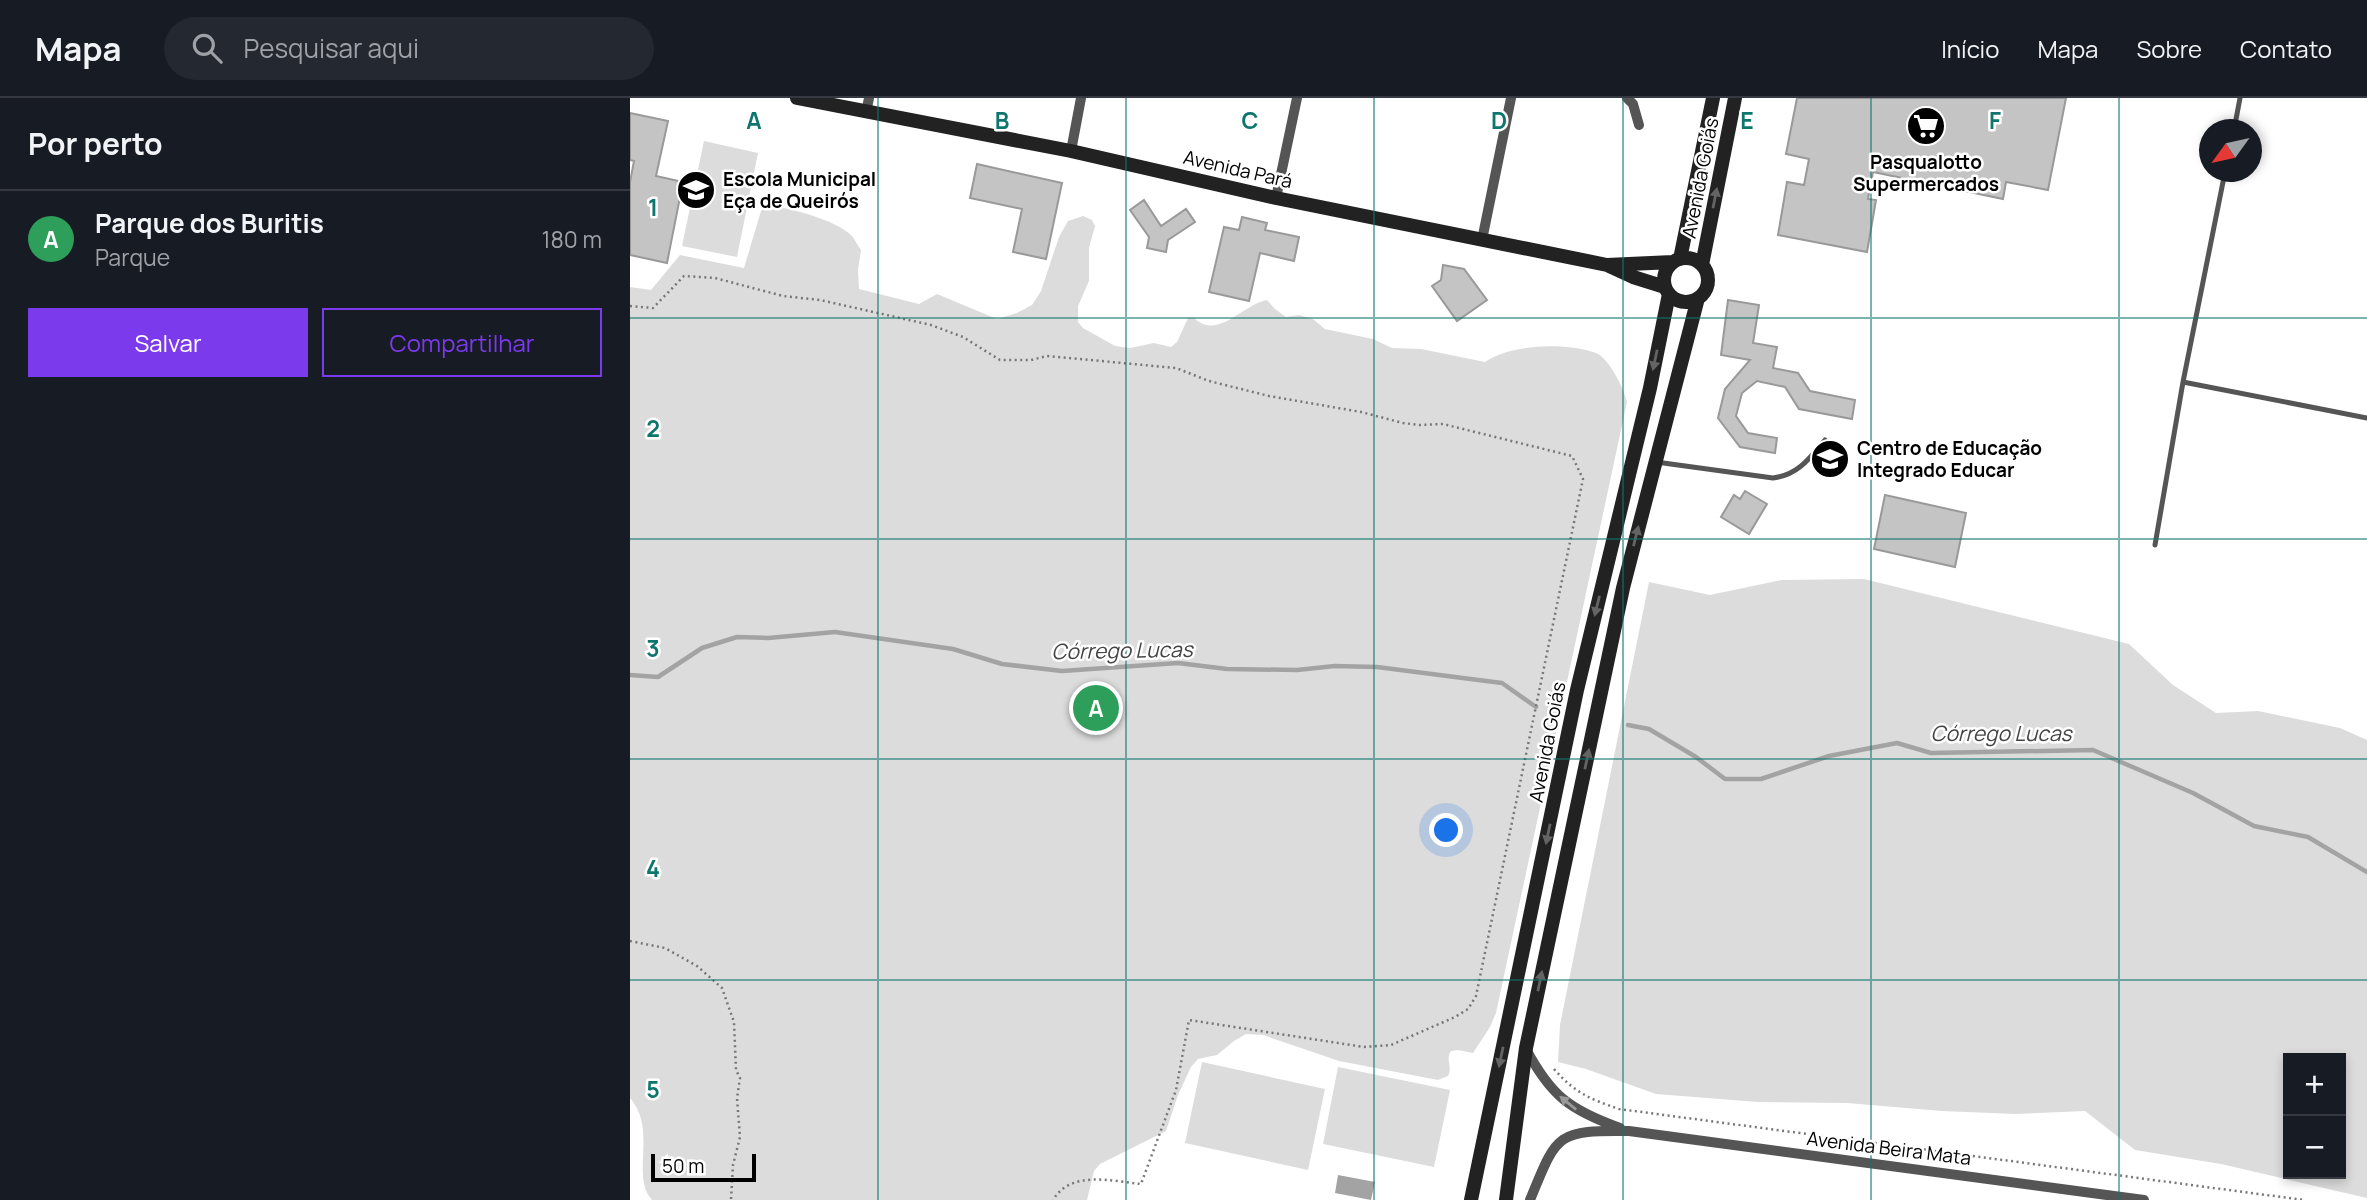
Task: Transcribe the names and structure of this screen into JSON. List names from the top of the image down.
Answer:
{
  "streets": {
    "main road": ["Avenida Pará", "Avenida Goiás"],
    "street": ["Avenida Beira Mata"]
  },
  "crossings": [
    ["Avenida Pará", "Avenida Goiás"]
  ],
  "water": ["Córrego Lucas"],
  "places": {
    "supermarket": ["Pasqualotto Supermercados"],
    "school or university": ["Escola Municipal Eça de Queirós", "Centro de Educação Integrado Educar"]
  },
  "scale_bar": "50 m",
  "north": "bottom left",
  "page": {
    "header": "Mapa",
    "search": "Pesquisar aqui",
    "nav": [
      "Início",
      "Mapa",
      "Sobre",
      "Contato"
    ],
    "heading": "Por perto",
    "list": [
      {
        "mark": "A",
        "name": "Parque dos Buritis",
        "note": "Parque",
        "value": "180 m"
      }
    ],
    "buttons": ["Salvar", "Compartilhar"],
    "pins": "A",
    "map_buttons": ["+", "−"],
    "scale": "50 m"
  },
  "grid": {
    "columns": [
      "A",
      "B",
      "C",
      "D",
      "E",
      "F"
    ],
    "rows": [
      "1",
      "2",
      "3",
      "4",
      "5"
    ]
  }
}
